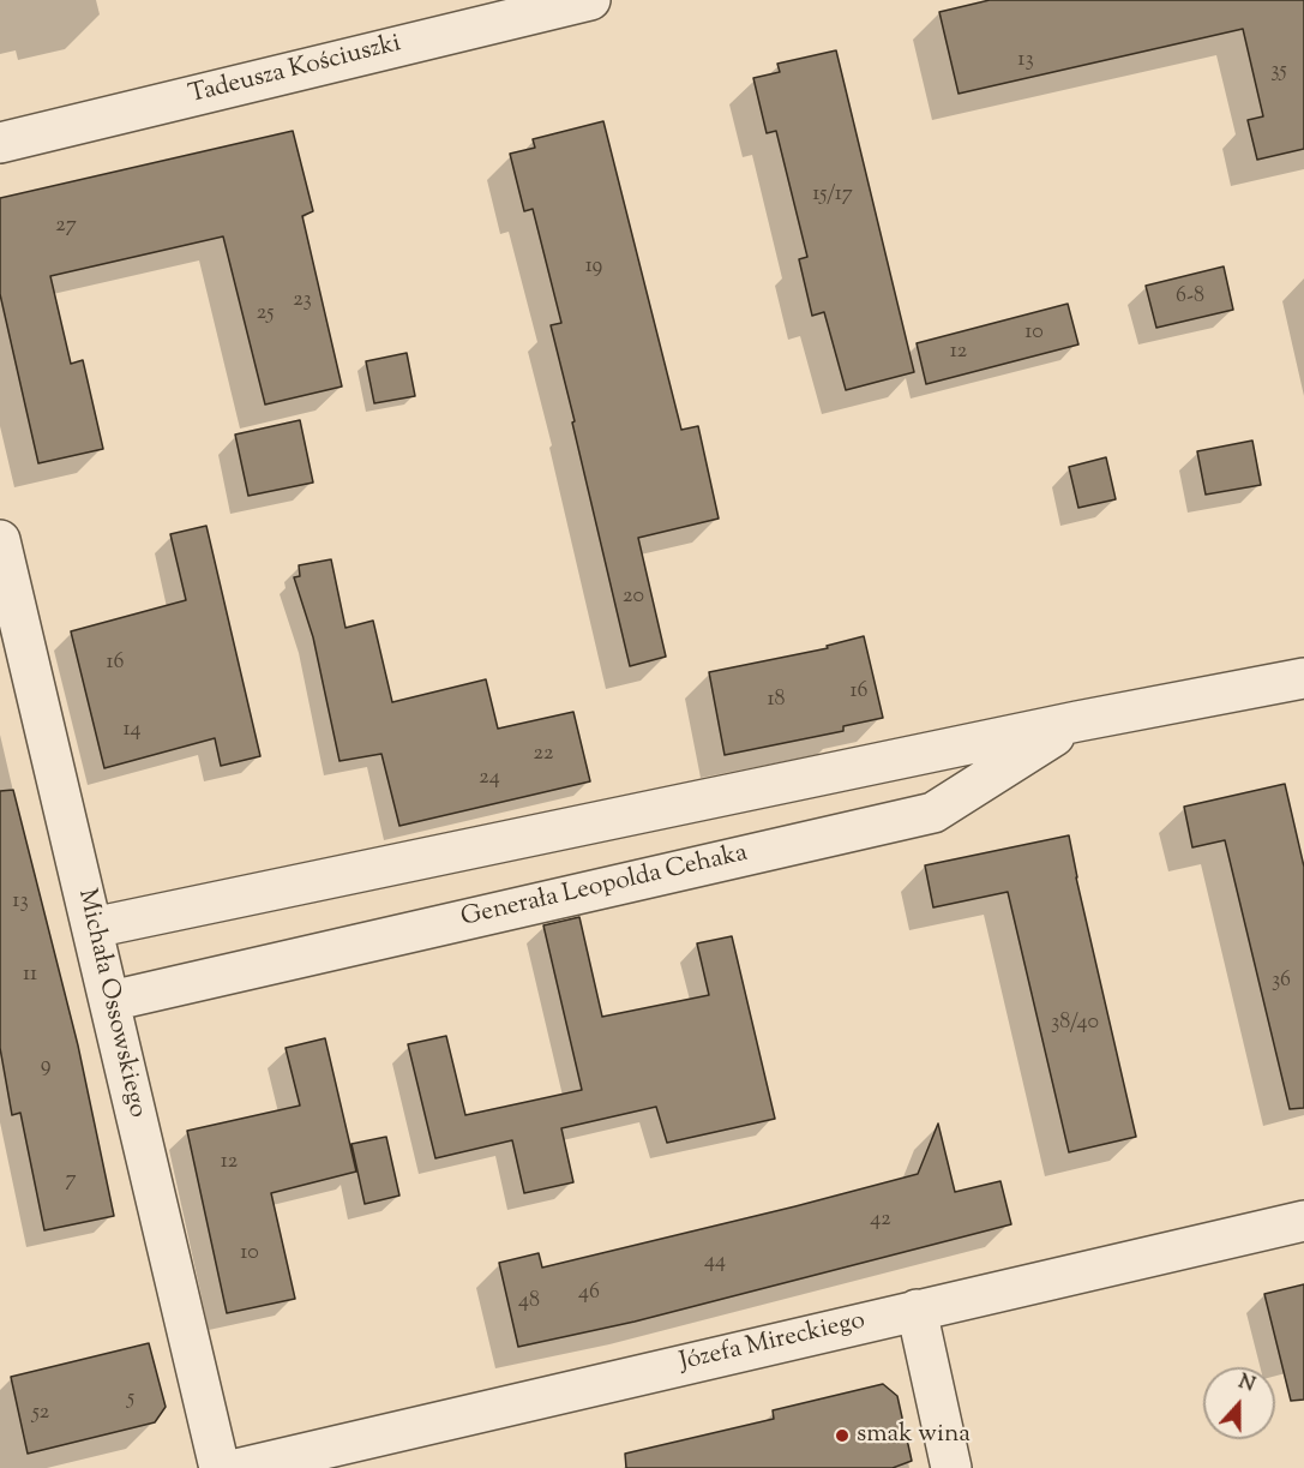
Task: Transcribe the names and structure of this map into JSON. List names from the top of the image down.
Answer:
{
  "streets": {
    "street": [
      "Tadeusza Kościuszki",
      "Generała Leopolda Cehaka",
      "Michała Ossowskiego",
      "Józefa Mireckiego"
    ]
  },
  "crossings": [
    ["Generała Leopolda Cehaka", "Michała Ossowskiego"]
  ],
  "places": ["smak wina"],
  "house_numbers": [
    "13",
    "35",
    "15/17",
    "27",
    "19",
    "6-8",
    "23",
    "25",
    "10",
    "12",
    "20",
    "16",
    "16",
    "18",
    "14",
    "22",
    "24",
    "13",
    "11",
    "36",
    "38/40",
    "9",
    "12",
    "7",
    "42",
    "10",
    "44",
    "46",
    "48",
    "5",
    "52"
  ],
  "north": "top"
}
